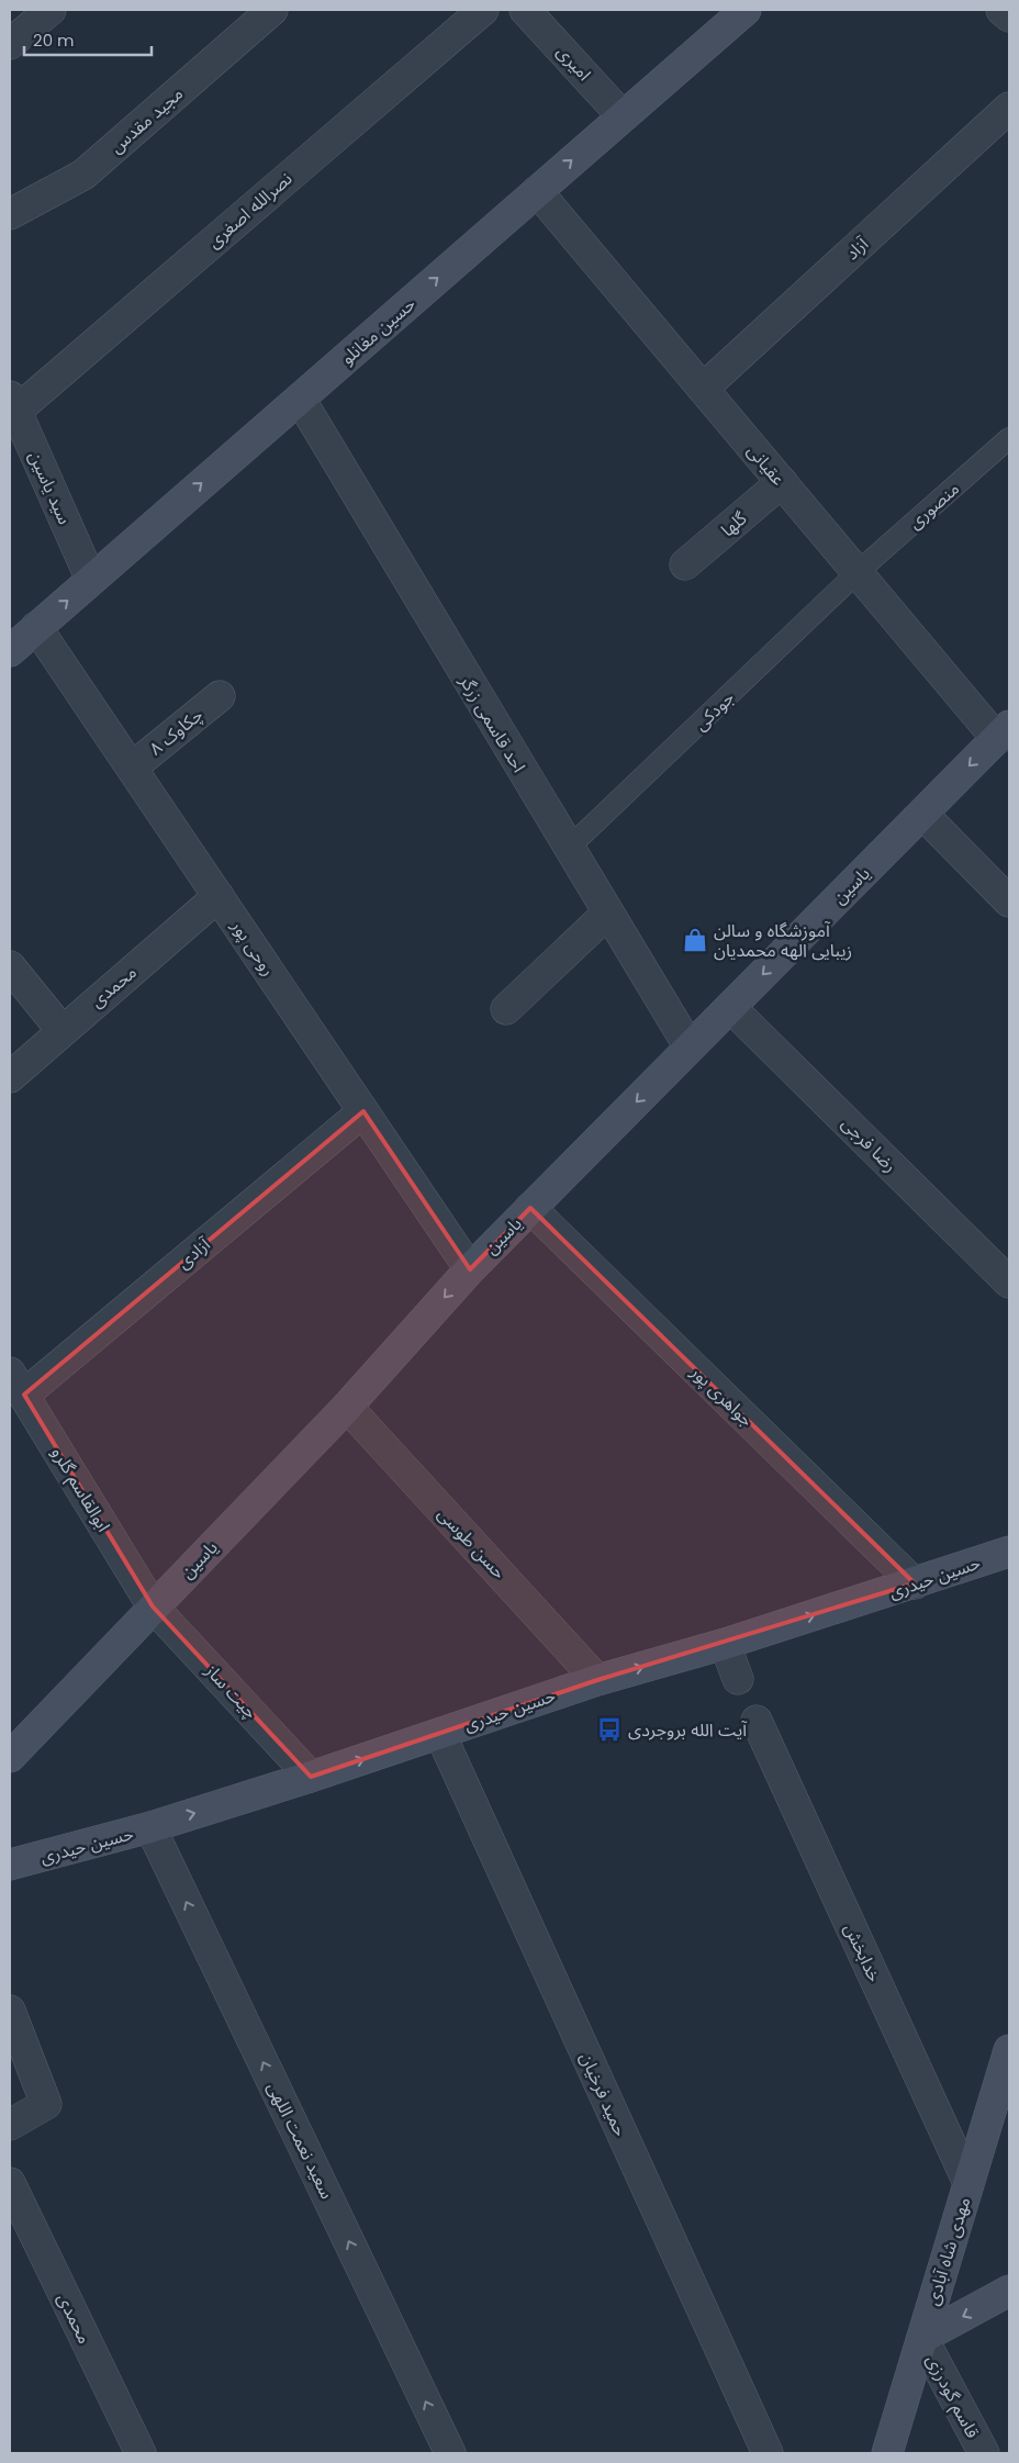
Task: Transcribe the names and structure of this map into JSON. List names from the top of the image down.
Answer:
{
  "streets": {
    "street": [
      "امیری",
      "مجید مقدس",
      "نصرالله اصغری",
      "آزاد",
      "حسین مغانلو",
      "عقیانی",
      "سید یاسین",
      "گلها",
      "احد قاسمی زرگر",
      "چکاوک ۸",
      "یاسین",
      "روحی پور",
      "محمدی",
      "رضا فرجی",
      "آزادی",
      "جواهری پور",
      "ابوالقاسم گلرو",
      "حسن طوسی",
      "حسین حیدری",
      "چیت ساز",
      "خدابخش",
      "حمید فرخیان",
      "سعید نعمت اللهی",
      "مهدی شاه آبادی",
      "قاسم گودرزی"
    ],
    "lane": ["منصوری", "جودکی"]
  },
  "crossings": [
    ["امیری", "حسین مغانلو"],
    ["نصرالله اصغری", "سید یاسین"],
    ["آزاد", "عقیانی"],
    ["حسین مغانلو", "عقیانی"],
    ["حسین مغانلو", "سید یاسین"],
    ["حسین مغانلو", "احد قاسمی زرگر"],
    ["حسین مغانلو", "روحی پور"],
    ["عقیانی", "منصوری"],
    ["عقیانی", "گلها"],
    ["عقیانی", "جودکی"],
    ["عقیانی", "یاسین"],
    ["منصوری", "جودکی"],
    ["جودکی", "احد قاسمی زرگر"],
    ["احد قاسمی زرگر", "یاسین"],
    ["چکاوک ۸", "روحی پور"],
    ["یاسین", "روحی پور"],
    ["یاسین", "رضا فرجی"],
    ["یاسین", "جواهری پور"],
    ["یاسین", "ابوالقاسم گلرو"],
    ["یاسین", "حسن طوسی"],
    ["یاسین", "چیت ساز"],
    ["روحی پور", "محمدی"],
    ["روحی پور", "آزادی"],
    ["آزادی", "ابوالقاسم گلرو"],
    ["جواهری پور", "حسین حیدری"],
    ["ابوالقاسم گلرو", "چیت ساز"],
    ["حسن طوسی", "حسین حیدری"],
    ["حسین حیدری", "چیت ساز"],
    ["حسین حیدری", "حمید فرخیان"],
    ["حسین حیدری", "سعید نعمت اللهی"],
    ["خدابخش", "مهدی شاه آبادی"],
    ["مهدی شاه آبادی", "قاسم گودرزی"]
  ],
  "one_way": [
    "حسین مغانلو",
    "یاسین",
    "حسین حیدری",
    "سعید نعمت اللهی"
  ],
  "places": {
    "shop": ["آموزشگاه و سالن زیبایی الهه محمدیان"],
    "bus stop": ["آیت الله بروجردی"]
  },
  "scale_bar": "20 m"
}
